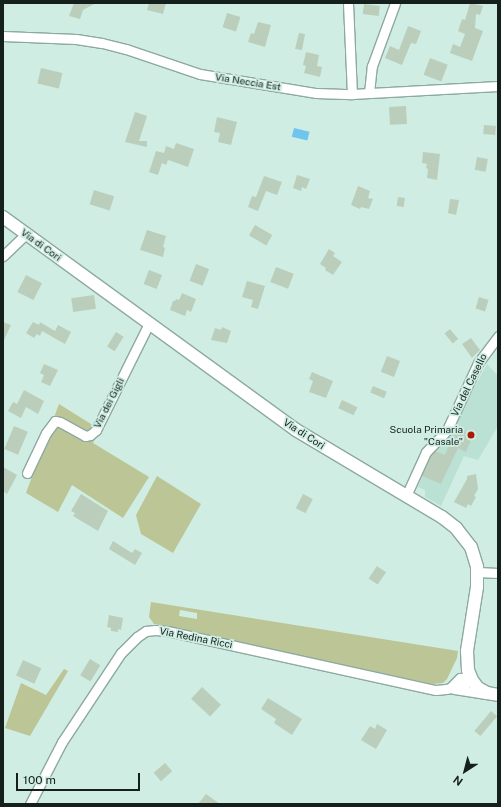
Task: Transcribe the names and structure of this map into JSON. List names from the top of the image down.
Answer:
{
  "streets": {
    "main road": ["Via di Cori"],
    "street": [
      "Via Neccia Est",
      "Via del Casello",
      "Via dei Gigli",
      "Via Redina Ricci"
    ]
  },
  "crossings": [
    ["Via di Cori", "Via del Casello"],
    ["Via di Cori", "Via dei Gigli"]
  ],
  "places": ["Scuola Primaria \"Casale\""],
  "scale_bar": "100 m",
  "north": "bottom left"
}
